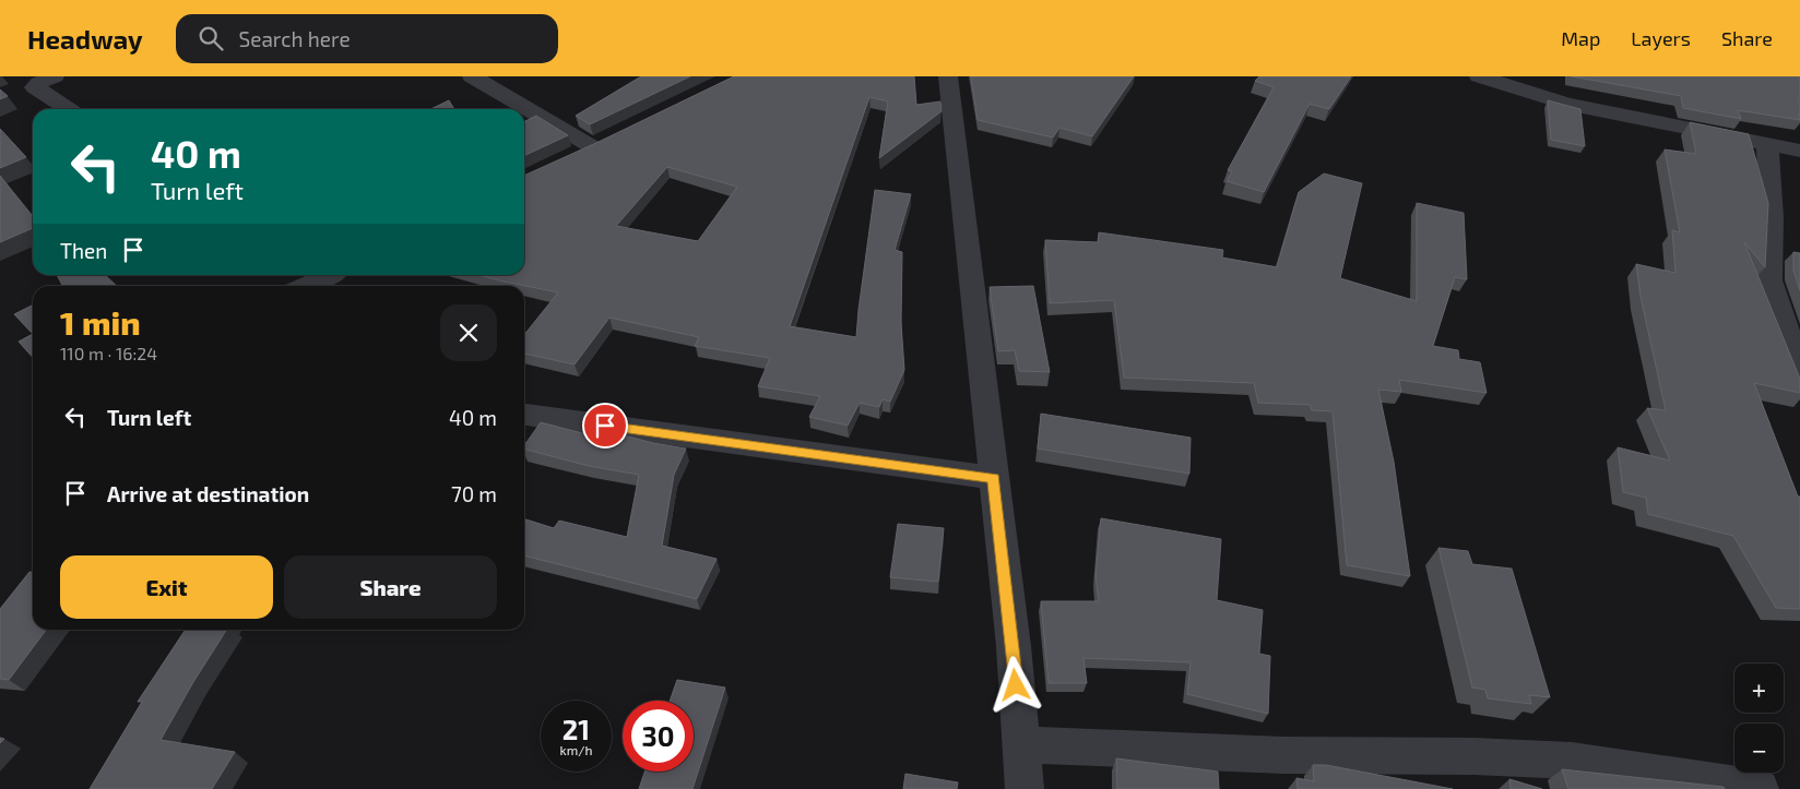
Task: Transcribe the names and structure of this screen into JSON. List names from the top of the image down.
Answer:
{
  "page": {
    "header": "Headway",
    "search": "Search here",
    "nav": ["Map", "Layers", "Share"],
    "turn": ["40 m", "Turn left"],
    "then": "Then",
    "heading": ["1 min", "110 m · 16:24"],
    "list": [
      {
        "name": "Turn left",
        "value": "40 m"
      },
      {
        "name": "Arrive at destination",
        "value": "70 m"
      }
    ],
    "buttons": ["Exit", "Share"],
    "map_buttons": ["+", "−"],
    "speed": "21 km/h",
    "limit": "30"
  }
}
